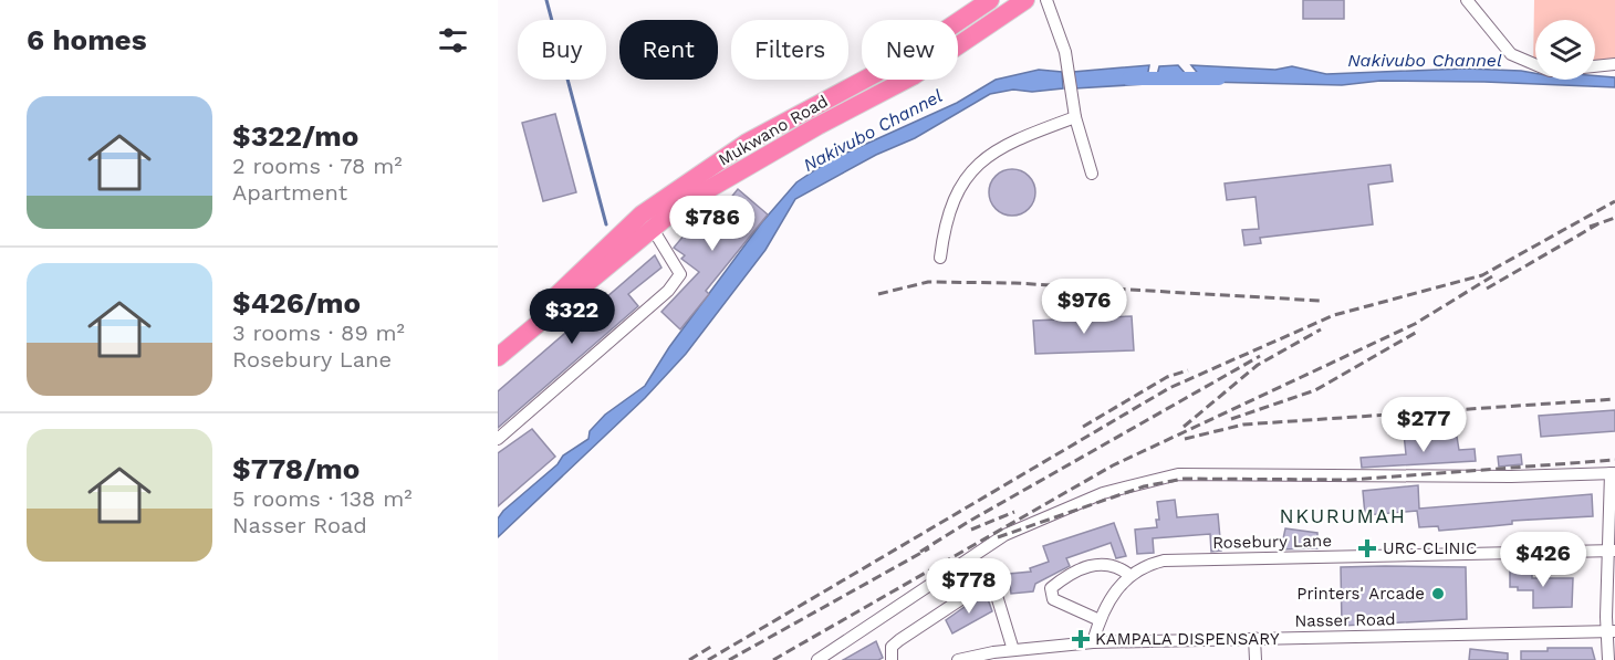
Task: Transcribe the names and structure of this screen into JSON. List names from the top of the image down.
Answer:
{
  "streets": {
    "highway": ["Mukwano Road"],
    "street": ["Rosebury Lane", "Nasser Road"]
  },
  "districts": ["NKURUMAH"],
  "water": ["Nakivubo Channel"],
  "places": {
    "health": ["URC CLINIC", "KAMPALA DISPENSARY"],
    "other": ["Printers' Arcade"]
  },
  "page": {
    "heading": "6 homes",
    "chip": [
      "Buy",
      "Rent",
      "Filters",
      "New"
    ],
    "list": [
      {
        "name": "$322/mo",
        "note": "2 rooms · 78 m² · Apartment"
      },
      {
        "name": "$426/mo",
        "note": "3 rooms · 89 m² · Rosebury Lane"
      },
      {
        "name": "$778/mo",
        "note": "5 rooms · 138 m² · Nasser Road"
      }
    ],
    "price": [
      "$786",
      "$976",
      "$322",
      "$277",
      "$426",
      "$778"
    ]
  }
}
